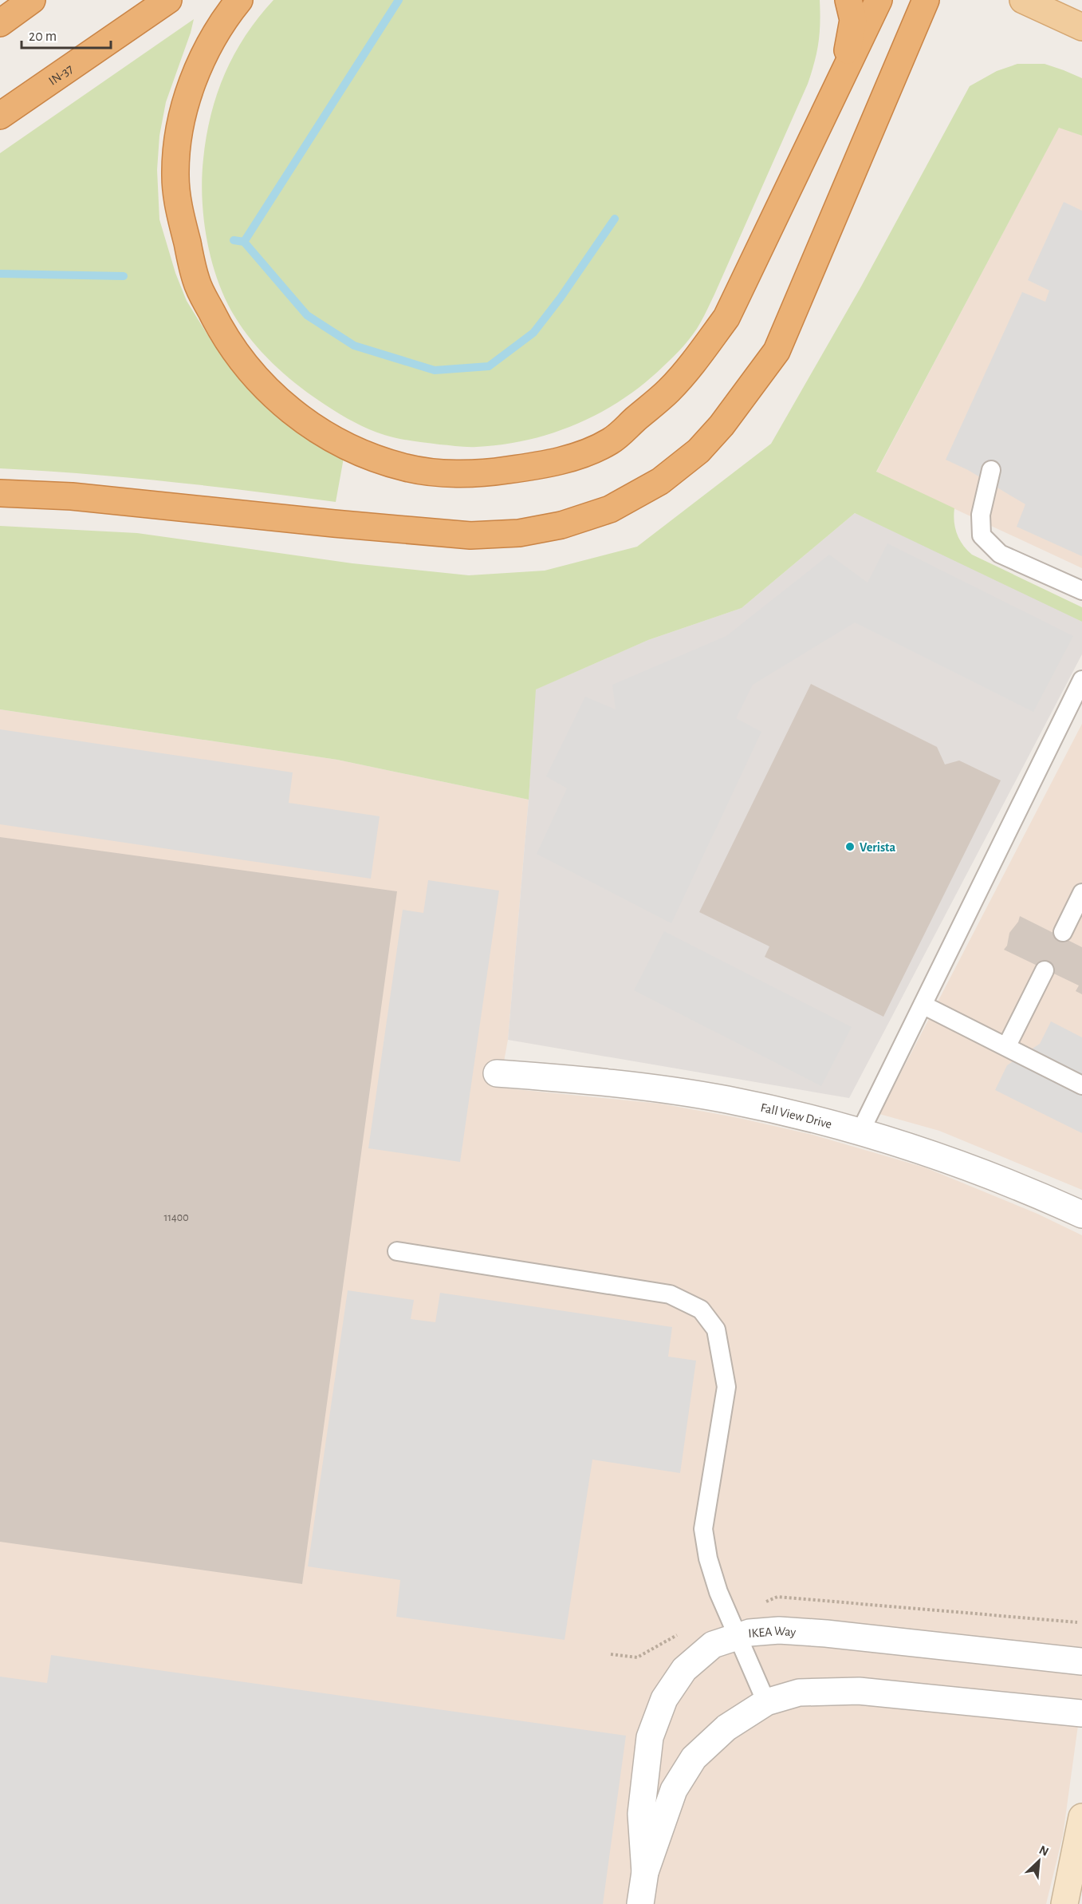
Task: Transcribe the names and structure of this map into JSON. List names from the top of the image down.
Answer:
{
  "streets": {
    "highway": ["IN-37"],
    "street": ["Fall View Drive", "IKEA Way"]
  },
  "places": ["Verista"],
  "house_numbers": ["11400"],
  "scale_bar": "20 m",
  "north": "top right"
}
